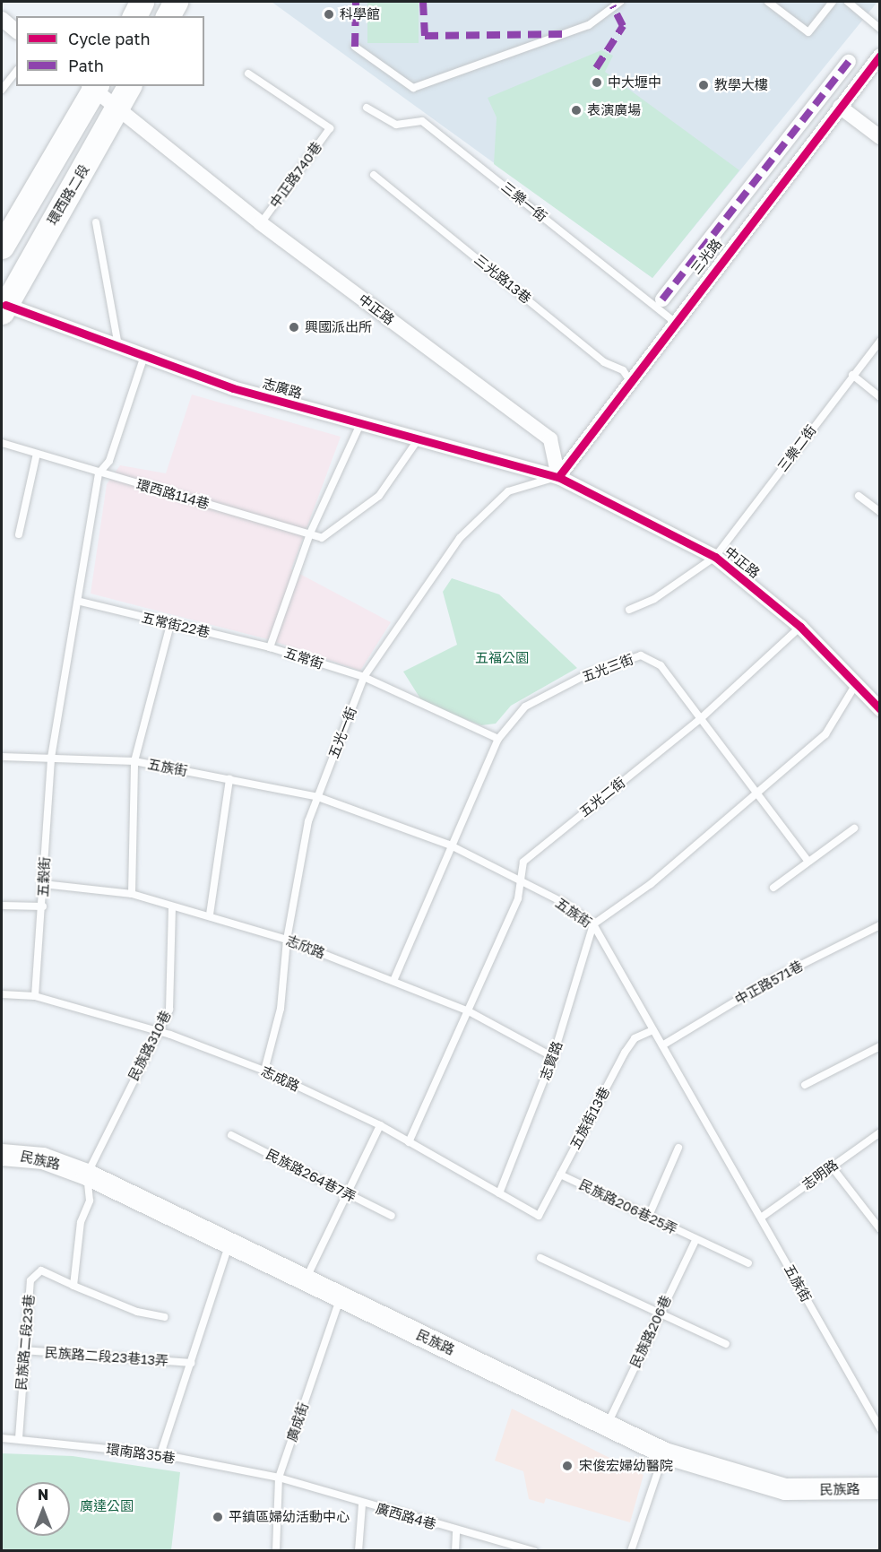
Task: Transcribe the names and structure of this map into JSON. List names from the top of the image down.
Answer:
{
  "streets": {
    "main road": ["環西路二段", "民族路"],
    "street": ["三光路", "中正路", "志廣路"],
    "lane": [
      "中正路740巷",
      "三樂一街",
      "三光路13巷",
      "三樂二街",
      "環西路114巷",
      "五常街22巷",
      "五常街",
      "五光三街",
      "五光一街",
      "五族街",
      "五光二街",
      "五穀街",
      "志欣路",
      "中正路571巷",
      "民族路310巷",
      "志賢路",
      "志成路",
      "五族街13巷",
      "志明路",
      "民族路264巷7弄",
      "民族路206巷25弄",
      "民族路206巷",
      "民族路二段23巷",
      "民族路二段23巷13弄",
      "廣成街",
      "環南路35巷",
      "廣西路4巷"
    ]
  },
  "crossings": [
    ["中正路740巷", "中正路"],
    ["環西路二段", "中正路"],
    ["環西路二段", "志廣路"],
    ["三樂一街", "三光路"],
    ["三光路", "三光路13巷"],
    ["三光路", "中正路"],
    ["三光路", "志廣路"],
    ["三光路", "五光一街"],
    ["中正路", "志廣路"],
    ["中正路", "三樂二街"],
    ["中正路", "五光一街"],
    ["中正路", "五光二街"],
    ["志廣路", "五常街"],
    ["志廣路", "五光一街"],
    ["環西路114巷", "五常街"],
    ["五常街22巷", "五常街"],
    ["五常街", "五光三街"],
    ["五常街", "五光一街"],
    ["五光三街", "五族街"],
    ["五光三街", "五光二街"],
    ["五光三街", "志欣路"],
    ["五光一街", "五族街"],
    ["五光一街", "志欣路"],
    ["五光一街", "志成路"],
    ["五族街", "五光二街"],
    ["五族街", "五穀街"],
    ["五族街", "中正路571巷"],
    ["五族街", "志賢路"],
    ["五族街", "五族街13巷"],
    ["五族街", "志明路"],
    ["五光二街", "志欣路"],
    ["五光二街", "志成路"],
    ["五穀街", "志欣路"],
    ["五穀街", "志成路"],
    ["志欣路", "民族路310巷"],
    ["志欣路", "志賢路"],
    ["民族路310巷", "志成路"],
    ["民族路310巷", "民族路"],
    ["志賢路", "志成路"],
    ["志成路", "五族街13巷"],
    ["五族街13巷", "民族路206巷25弄"],
    ["民族路", "民族路206巷"],
    ["民族路", "廣成街"],
    ["民族路206巷25弄", "民族路206巷"],
    ["民族路二段23巷", "民族路二段23巷13弄"],
    ["民族路二段23巷", "環南路35巷"],
    ["廣成街", "環南路35巷"],
    ["廣成街", "廣西路4巷"],
    ["環南路35巷", "廣西路4巷"]
  ],
  "parks": ["五福公園", "廣達公園"],
  "places": [
    "科學館",
    "中大壢中",
    "教學大樓",
    "表演廣場",
    "興國派出所",
    "宋俊宏婦幼醫院",
    "平鎮區婦幼活動中心"
  ],
  "legend": ["Cycle path", "Path"],
  "north": "top"
}
